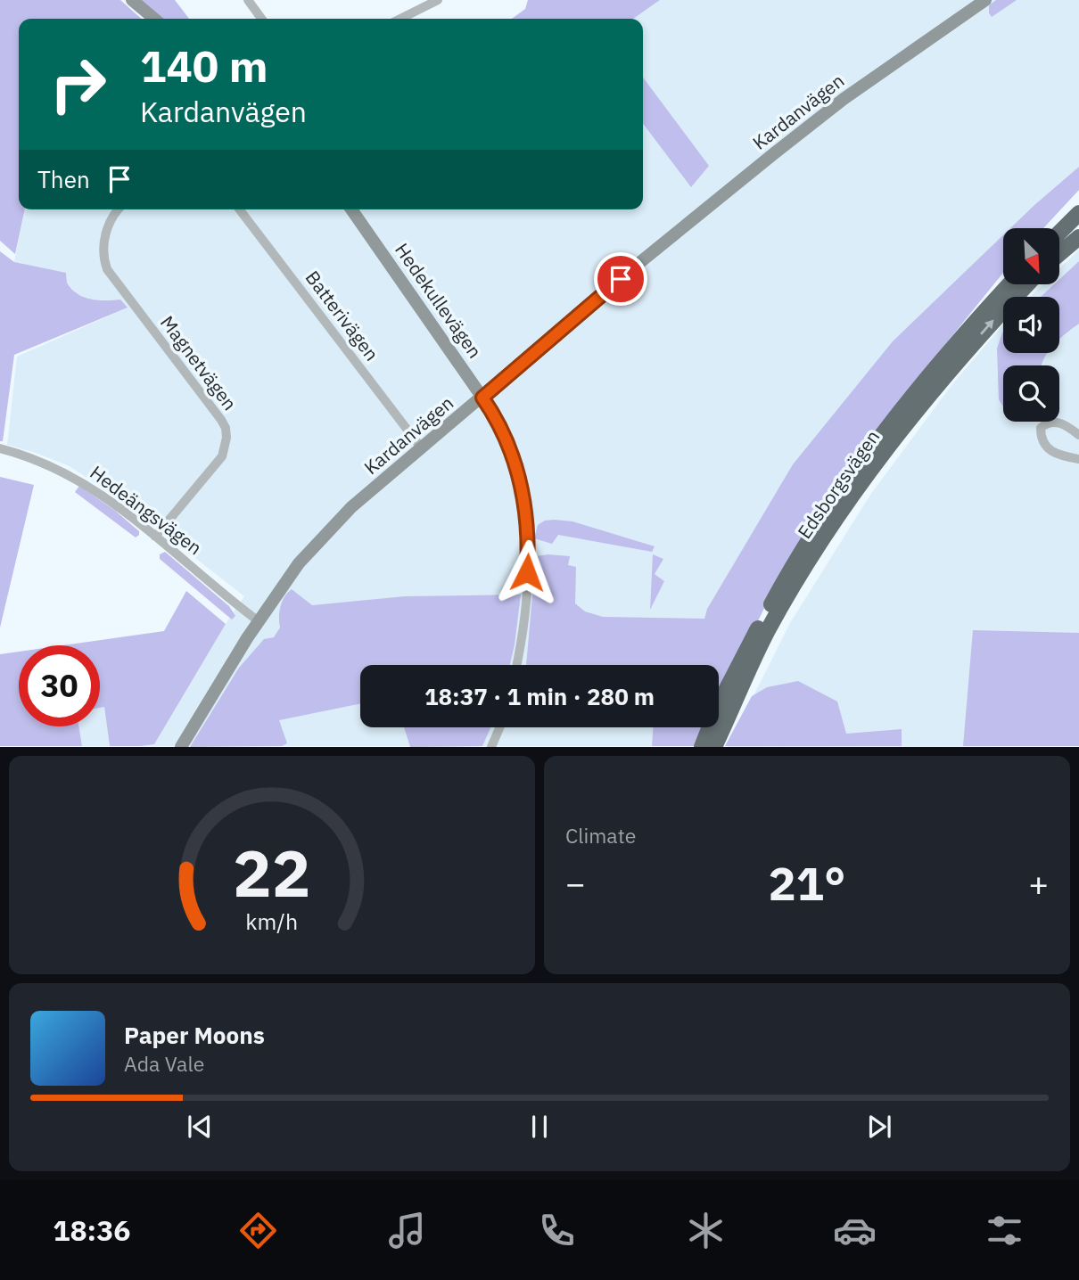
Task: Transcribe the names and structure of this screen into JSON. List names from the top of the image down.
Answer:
{
  "streets": {
    "highway": ["Edsborgsvägen"],
    "street": [
      "Kardanvägen",
      "Hedekullevägen",
      "Batterivägen",
      "Magnetvägen",
      "Hedeängsvägen"
    ]
  },
  "crossings": [
    ["Kardanvägen", "Hedekullevägen"],
    ["Kardanvägen", "Batterivägen"],
    ["Kardanvägen", "Hedeängsvägen"],
    ["Magnetvägen", "Hedeängsvägen"]
  ],
  "north": "bottom right",
  "page": {
    "turn": ["140 m", "Kardanvägen"],
    "then": "Then",
    "limit": "30",
    "trip": "18:37 · 1 min · 280 m",
    "tile": "Climate",
    "heat": ["−", "21°", "+"],
    "song": ["Paper Moons", "Ada Vale"],
    "tabs": "18:36",
    "gauge": ["22", "km/h"]
  }
}
